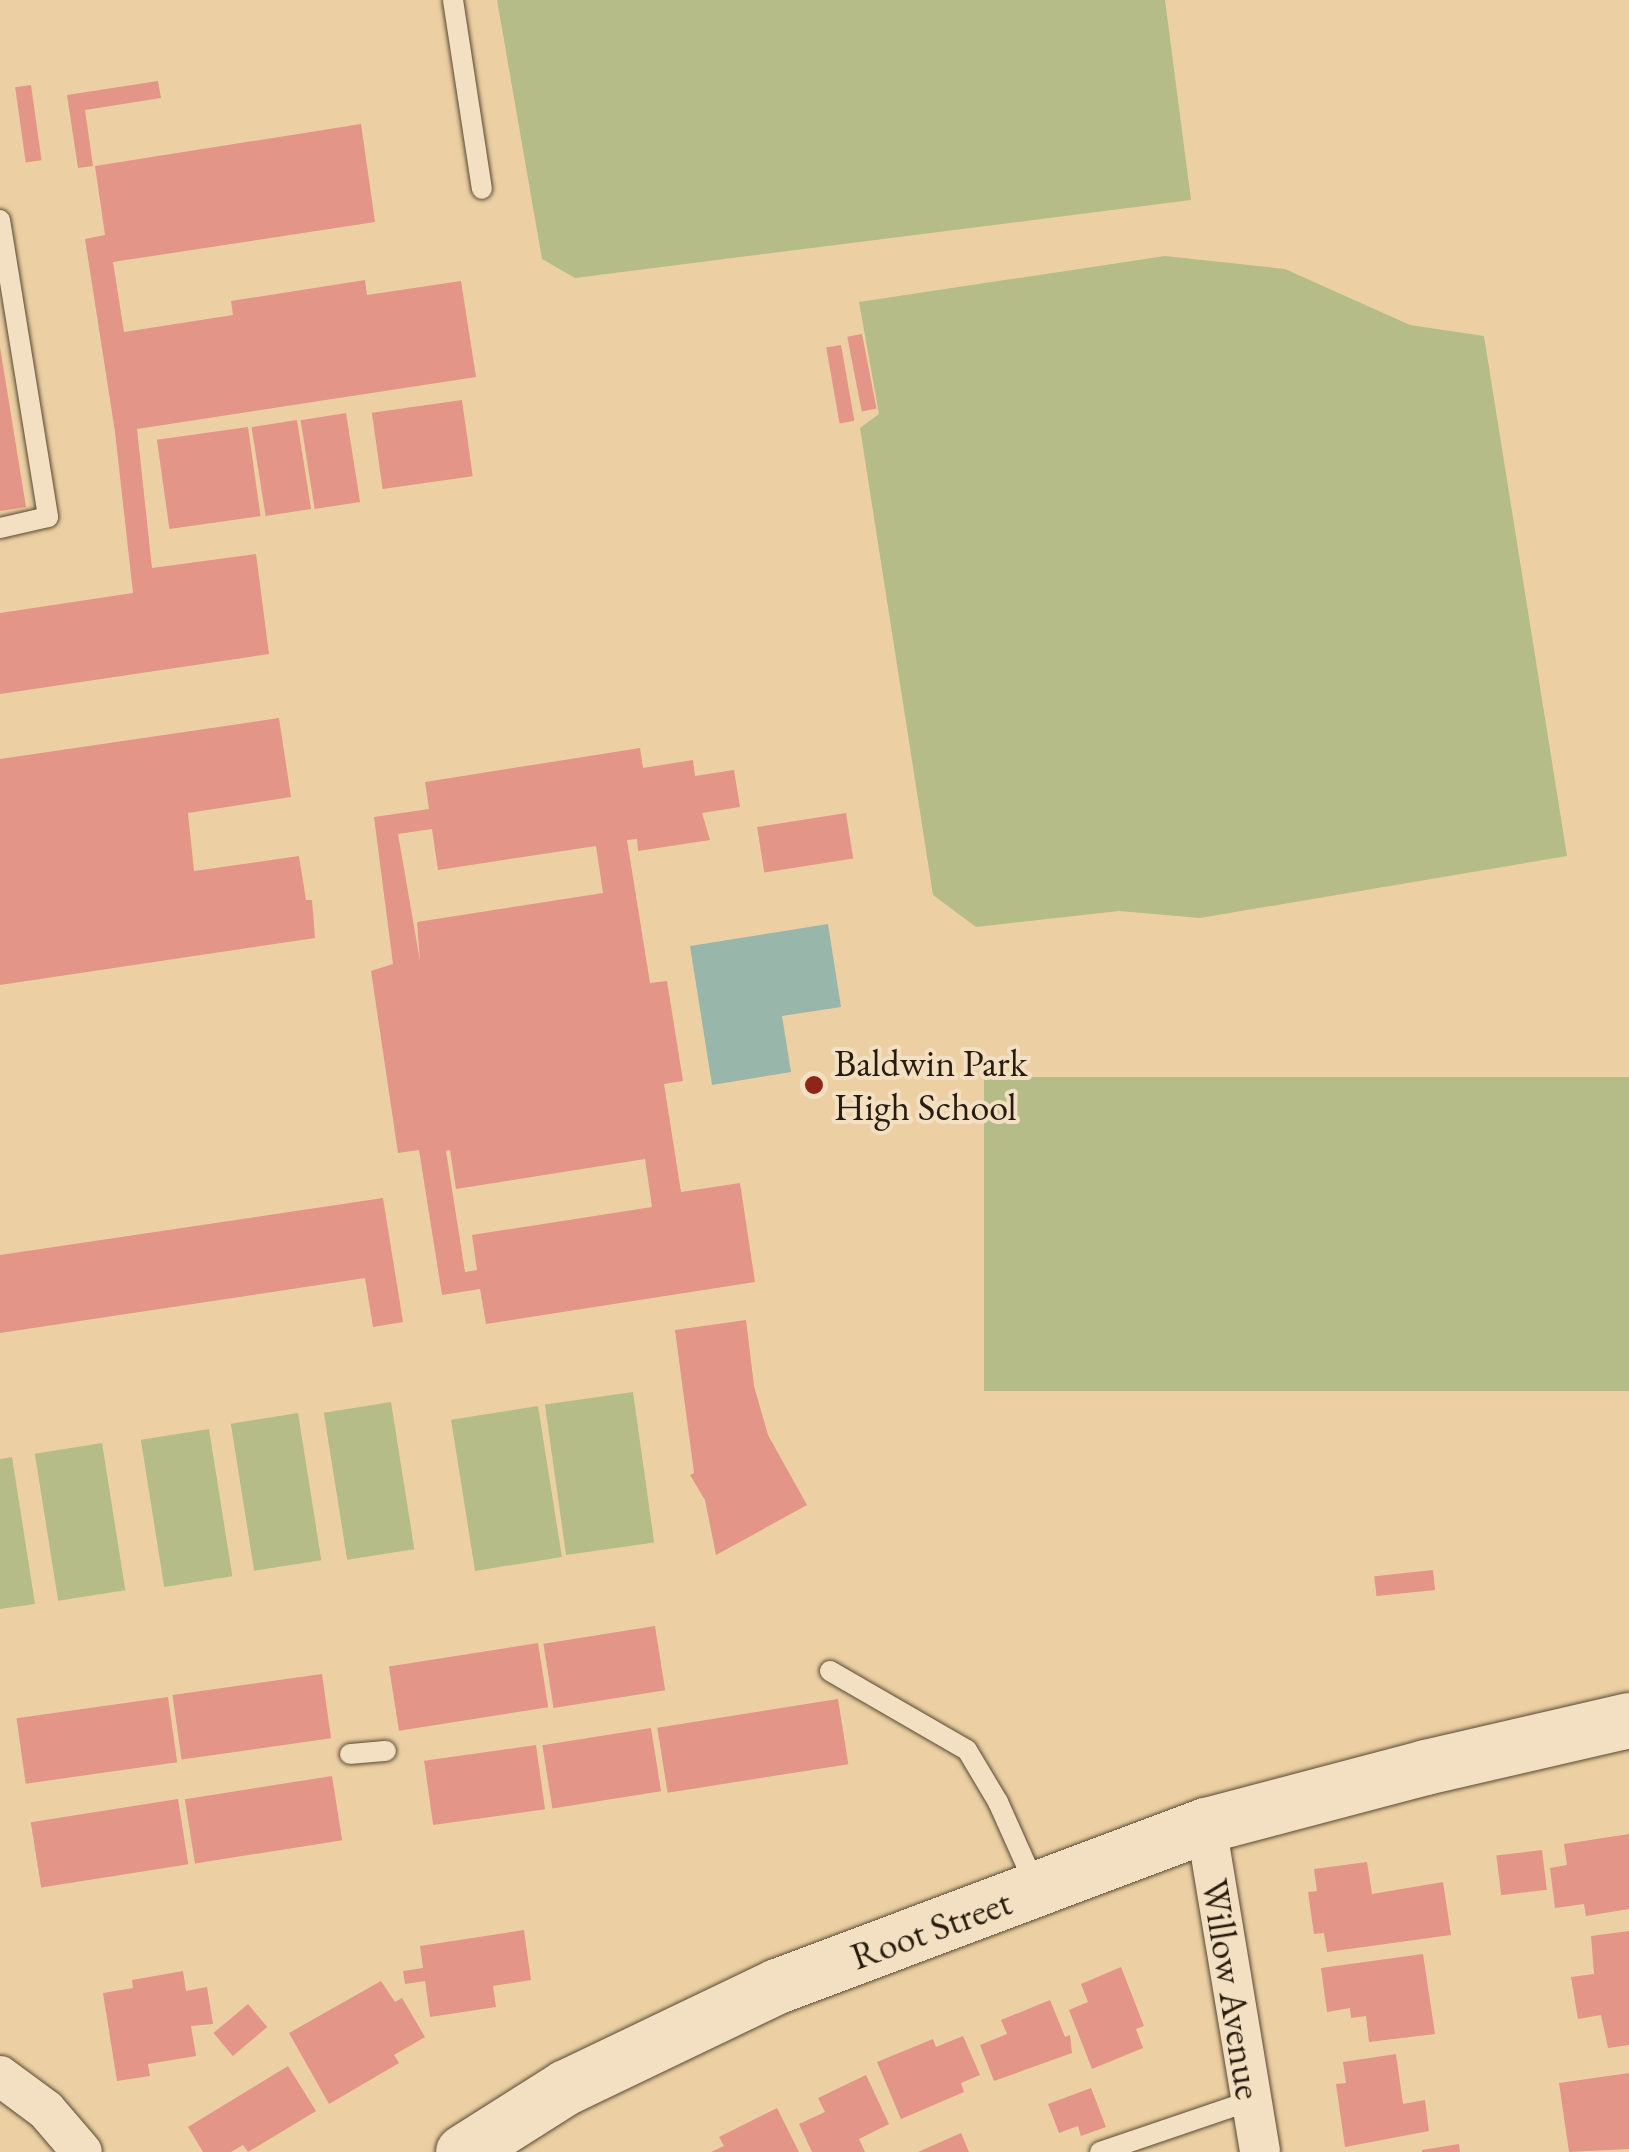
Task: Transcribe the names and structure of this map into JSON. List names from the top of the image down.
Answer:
{
  "streets": {
    "main road": ["Root Street"],
    "street": ["Willow Avenue"]
  },
  "crossings": [
    ["Root Street", "Willow Avenue"]
  ],
  "places": ["Baldwin Park High School"]
}
